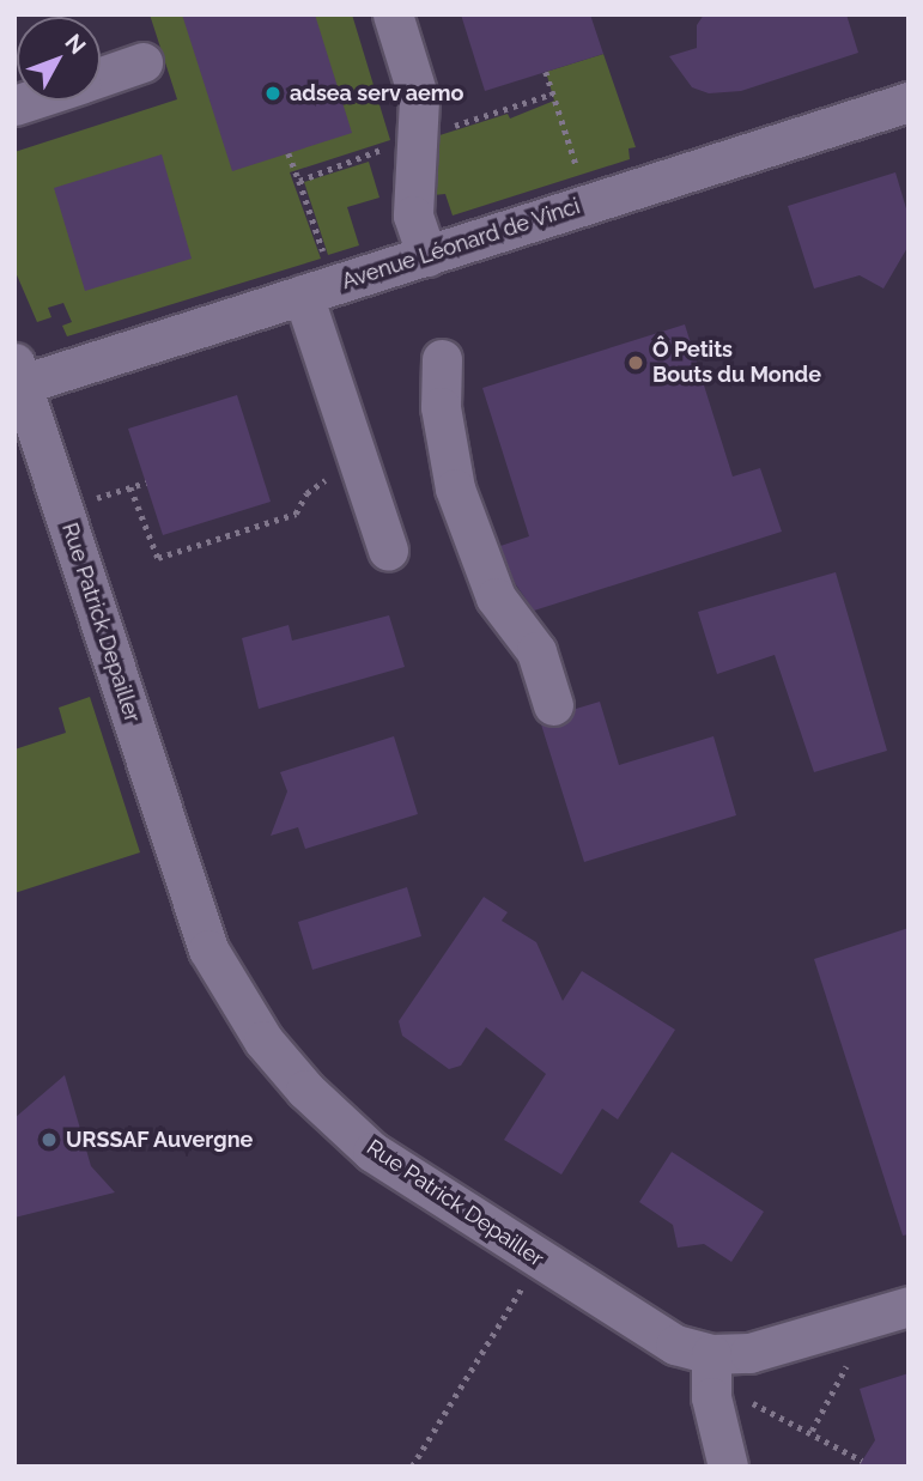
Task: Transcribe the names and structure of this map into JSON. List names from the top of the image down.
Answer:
{
  "streets": {
    "street": ["Avenue Léonard de Vinci", "Rue Patrick Depailler"]
  },
  "crossings": [
    ["Avenue Léonard de Vinci", "Rue Patrick Depailler"]
  ],
  "places": ["adsea serv aemo", "Ô Petits Bouts du Monde", "URSSAF Auvergne"],
  "north": "top right"
}
